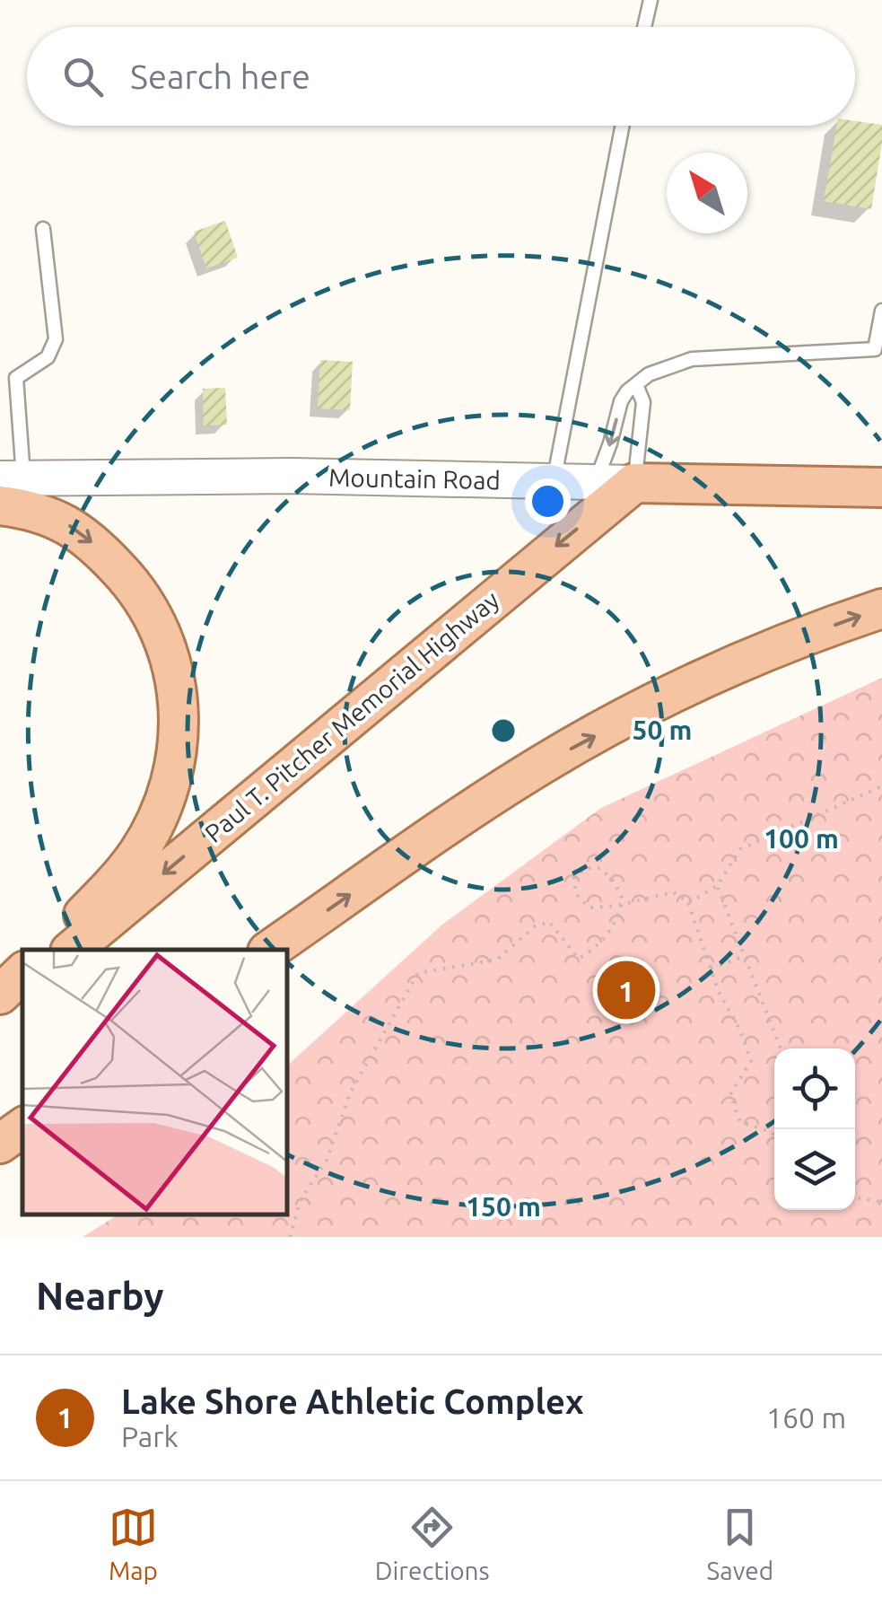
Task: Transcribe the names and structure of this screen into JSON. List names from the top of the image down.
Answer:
{
  "streets": {
    "main road": ["Mountain Road", "Paul T. Pitcher Memorial Highway"]
  },
  "crossings": [
    ["Mountain Road", "Paul T. Pitcher Memorial Highway"]
  ],
  "north": "top left",
  "page": {
    "search": "Search here",
    "pins": "1",
    "heading": "Nearby",
    "list": [
      {
        "mark": "1",
        "name": "Lake Shore Athletic Complex",
        "note": "Park",
        "value": "160 m"
      }
    ],
    "nav": ["Map", "Directions", "Saved"]
  },
  "rings": ["50 m", "100 m", "150 m"]
}
